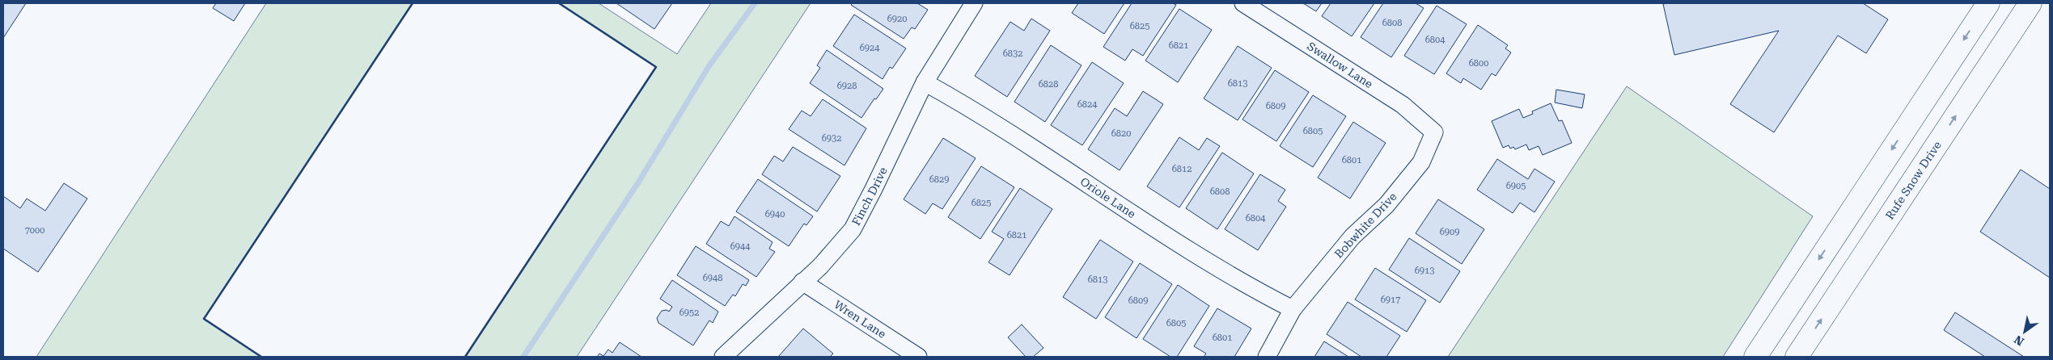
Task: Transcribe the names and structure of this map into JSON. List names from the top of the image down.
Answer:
{
  "streets": {
    "main road": ["Rufe Snow Drive"],
    "street": [
      "Swallow Lane",
      "Finch Drive",
      "Oriole Lane",
      "Bobwhite Drive",
      "Wren Lane"
    ]
  },
  "crossings": [
    ["Swallow Lane", "Bobwhite Drive"],
    ["Finch Drive", "Oriole Lane"],
    ["Finch Drive", "Wren Lane"],
    ["Oriole Lane", "Bobwhite Drive"]
  ],
  "house_numbers": [
    "6920",
    "6808",
    "6825",
    "6804",
    "6821",
    "6924",
    "6832",
    "6800",
    "6813",
    "6828",
    "6928",
    "6824",
    "6809",
    "6805",
    "6820",
    "6932",
    "6801",
    "6812",
    "6829",
    "6905",
    "6808",
    "6825",
    "6940",
    "6804",
    "7000",
    "6909",
    "6821",
    "6944",
    "6913",
    "6948",
    "6813",
    "6917",
    "6809",
    "6952",
    "6805",
    "6801"
  ],
  "north": "bottom left"
}
